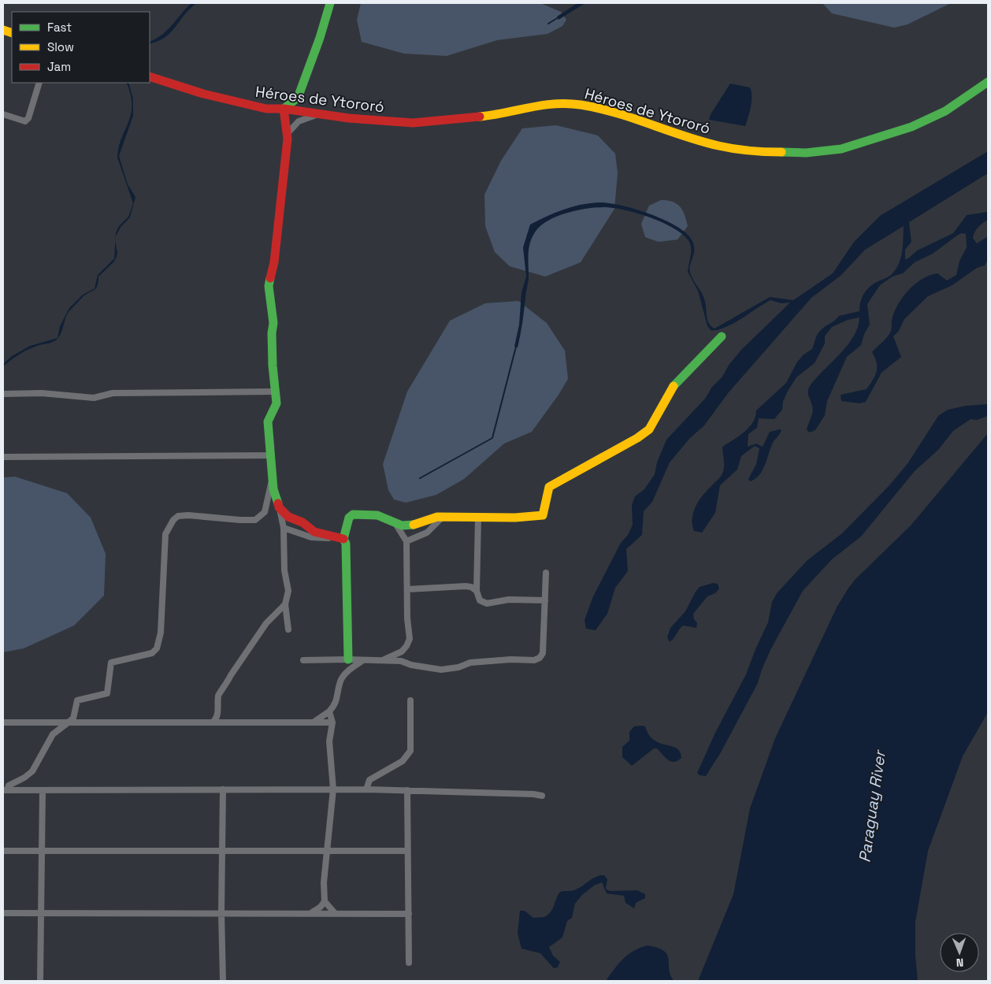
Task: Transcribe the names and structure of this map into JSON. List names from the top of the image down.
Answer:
{
  "streets": {
    "street": ["Héroes de Ytororó"]
  },
  "water": ["Paraguay River"],
  "legend": ["Fast", "Slow", "Jam"],
  "north": "bottom"
}
